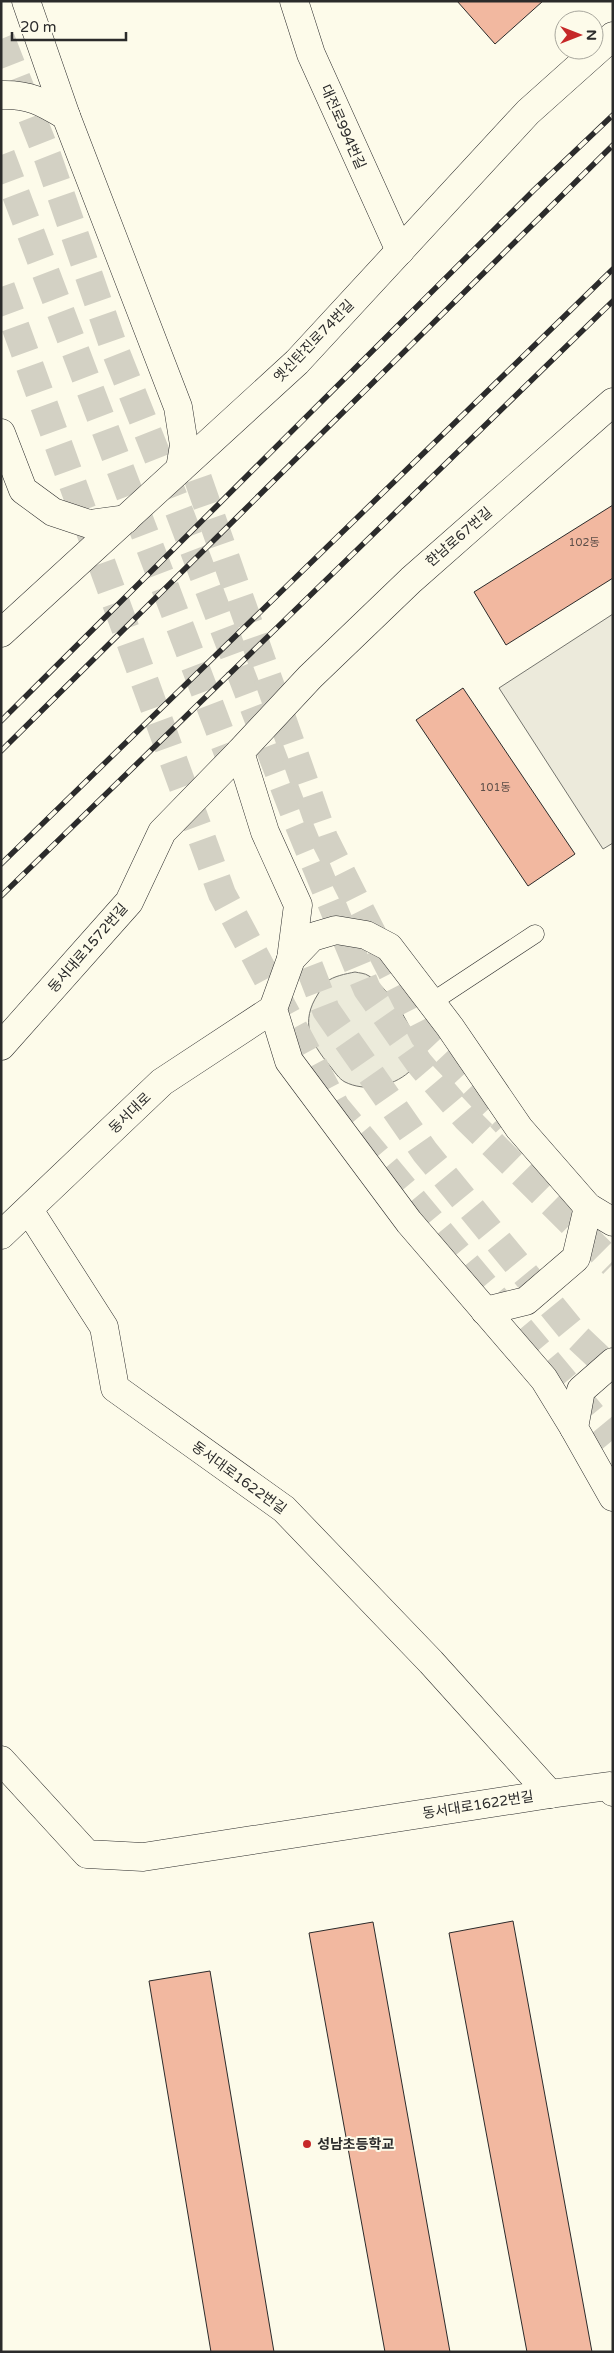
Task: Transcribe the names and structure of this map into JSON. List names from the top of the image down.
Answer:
{
  "streets": {
    "street": [
      "대전로994번길",
      "옛신탄진로74번길",
      "한남로67번길",
      "동서대로1572번길",
      "동서대로",
      "동서대로1622번길"
    ]
  },
  "crossings": [
    ["대전로994번길", "옛신탄진로74번길"],
    ["한남로67번길", "동서대로1572번길"],
    ["동서대로", "동서대로1622번길"]
  ],
  "places": ["성남초등학교"],
  "house_numbers": ["102동", "101동"],
  "scale_bar": "20 m",
  "north": "right"
}
